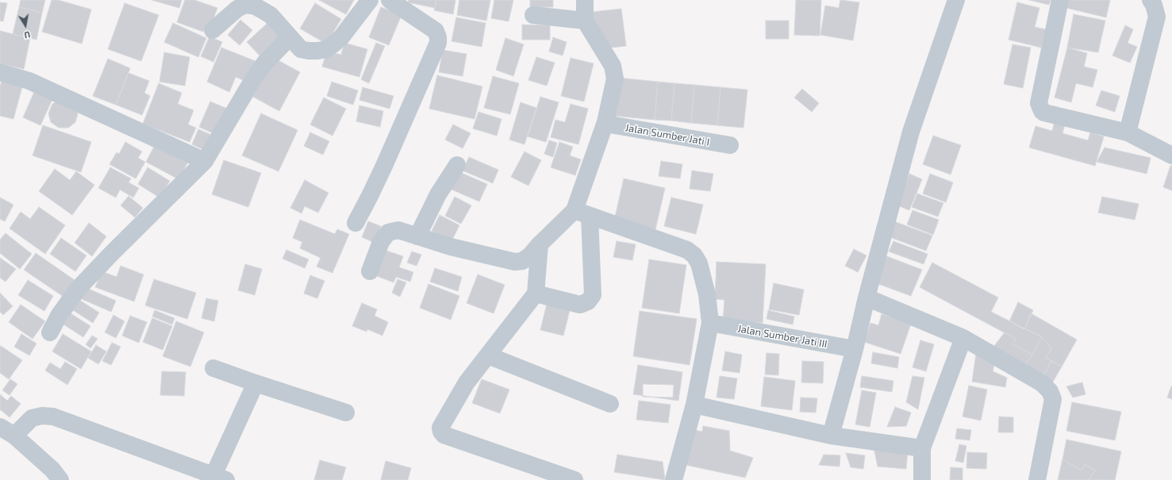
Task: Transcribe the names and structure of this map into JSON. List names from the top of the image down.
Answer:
{
  "streets": {
    "street": ["Jalan Sumber Jati I", "Jalan Sumber Jati III"]
  },
  "north": "bottom"
}
